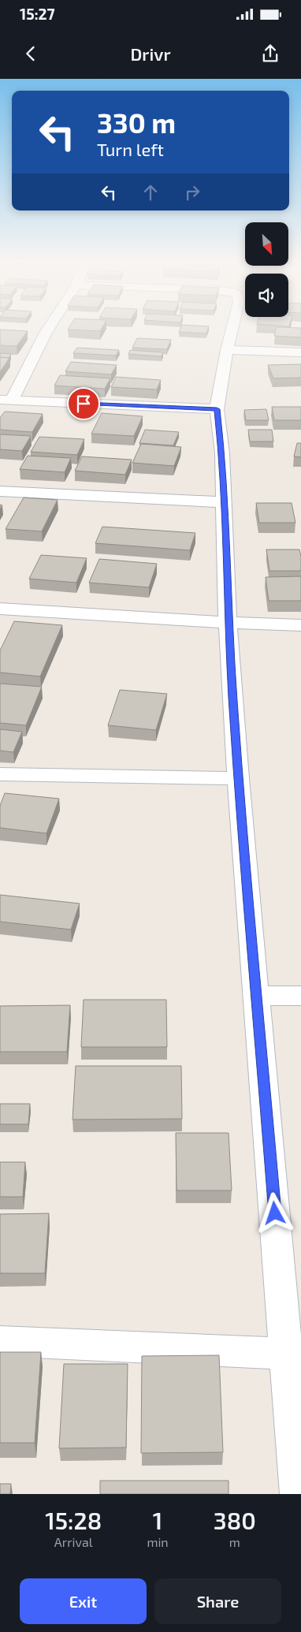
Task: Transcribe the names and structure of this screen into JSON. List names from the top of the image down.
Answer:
{
  "north": "bottom right",
  "page": {
    "status": "15:27",
    "header": "Drivr",
    "turn": ["330 m", "Turn left"],
    "eta": [
      "15:28",
      "Arrival",
      "1",
      "min",
      "380",
      "m"
    ],
    "buttons": ["Exit", "Share"]
  }
}
